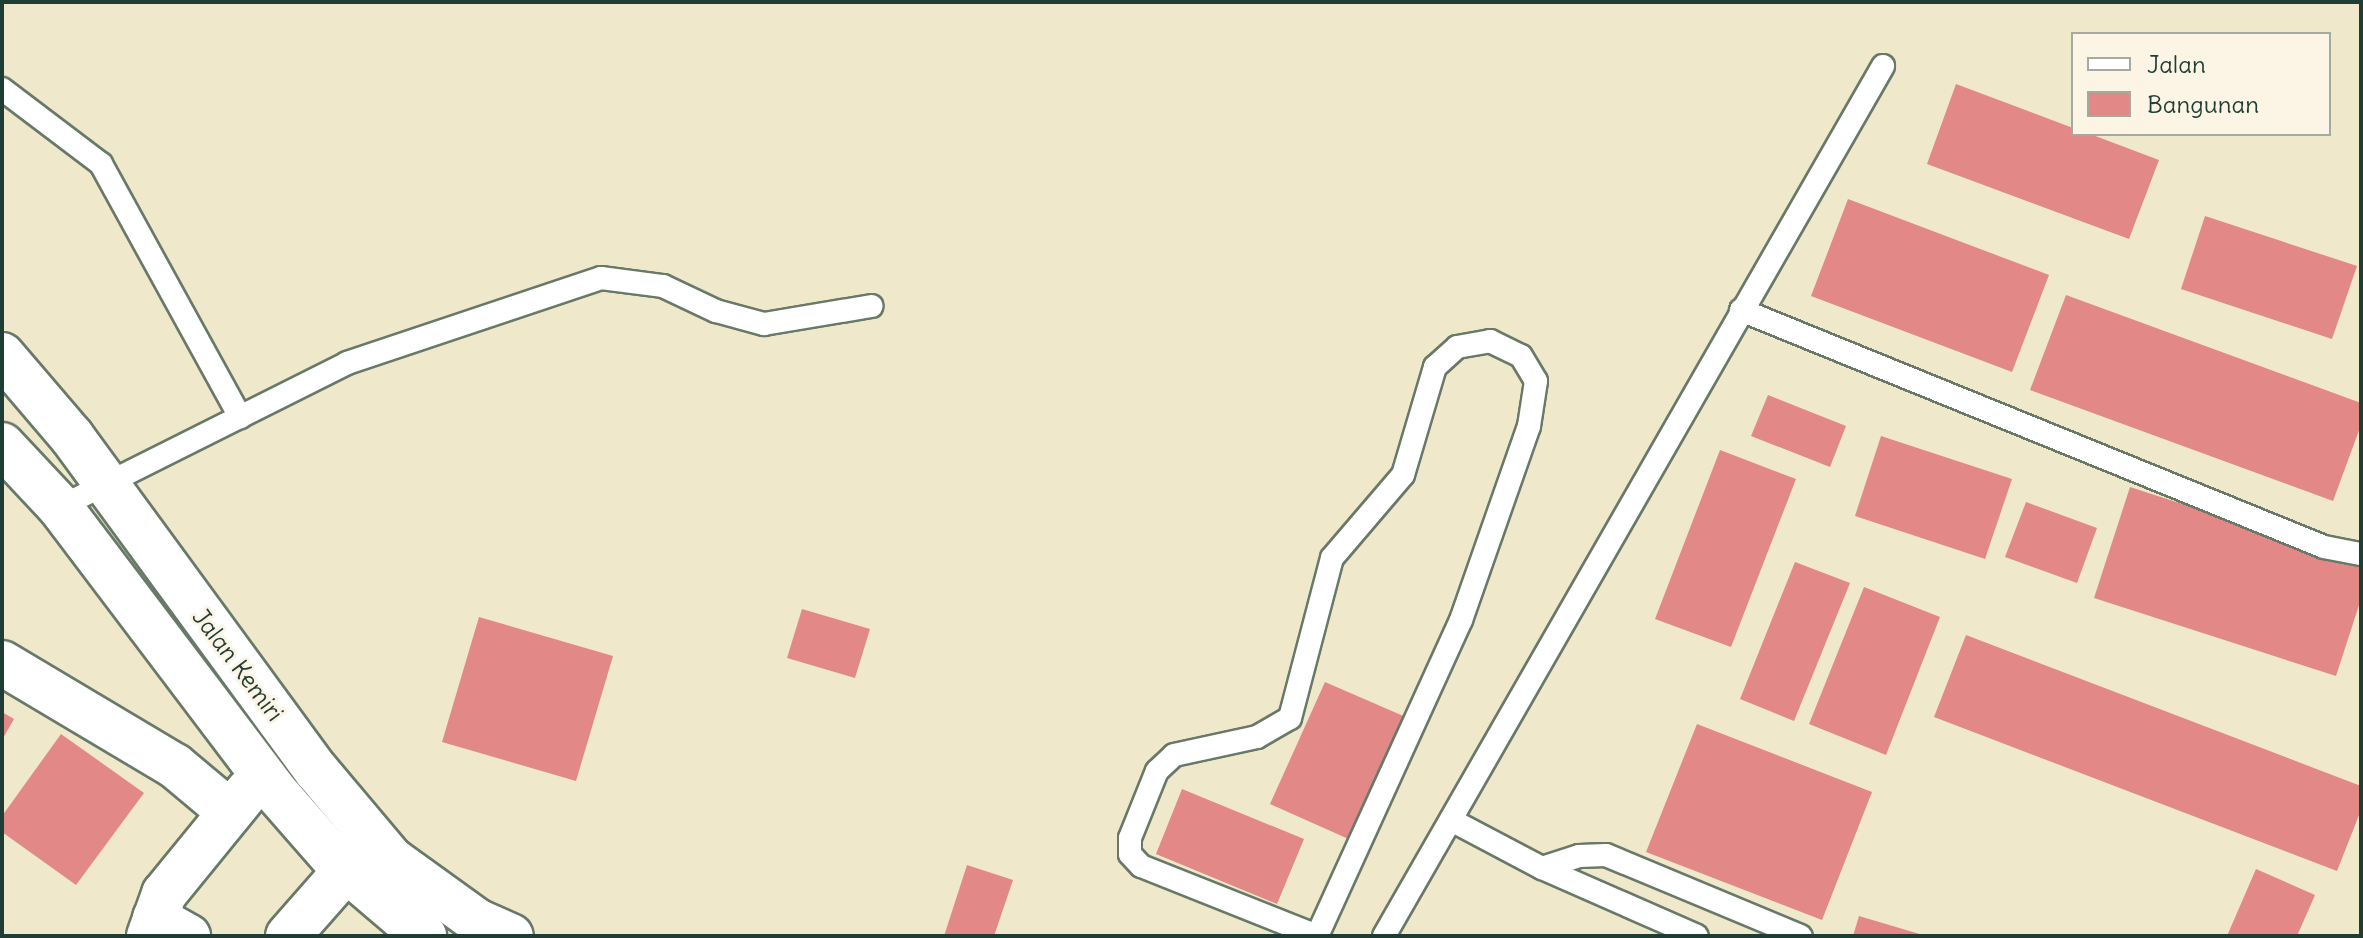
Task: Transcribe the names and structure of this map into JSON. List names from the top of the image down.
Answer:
{
  "streets": {
    "main road": ["Jalan Kemiri"]
  },
  "legend": ["Jalan", "Bangunan"]
}
